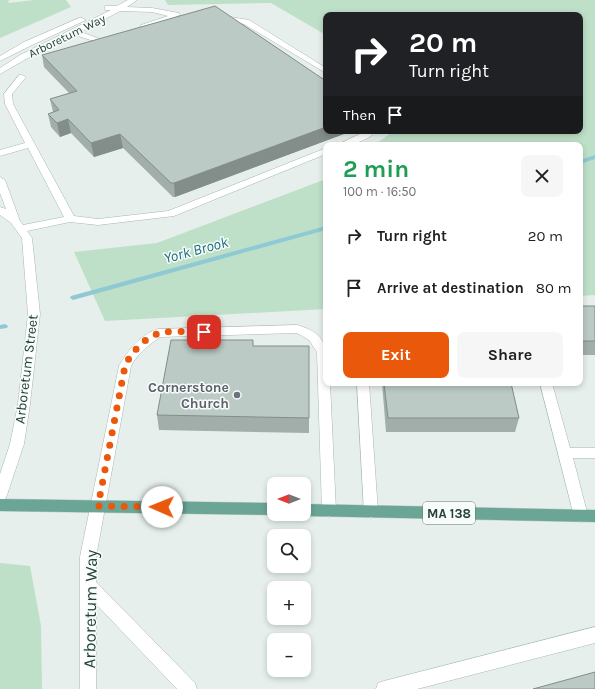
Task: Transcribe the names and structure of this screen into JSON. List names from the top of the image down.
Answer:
{
  "streets": {
    "main road": ["MA 138"],
    "street": ["Arboretum Way", "Arboretum Street"]
  },
  "crossings": [
    ["Arboretum Way", "MA 138"]
  ],
  "water": ["York Brook"],
  "places": ["Cornerstone Church"],
  "north": "left",
  "page": {
    "turn": ["20 m", "Turn right"],
    "then": "Then",
    "heading": ["2 min", "100 m · 16:50"],
    "list": [
      {
        "name": "Turn right",
        "value": "20 m"
      },
      {
        "name": "Arrive at destination",
        "value": "80 m"
      }
    ],
    "buttons": ["Exit", "Share"],
    "map_buttons": ["+", "−"]
  }
}
